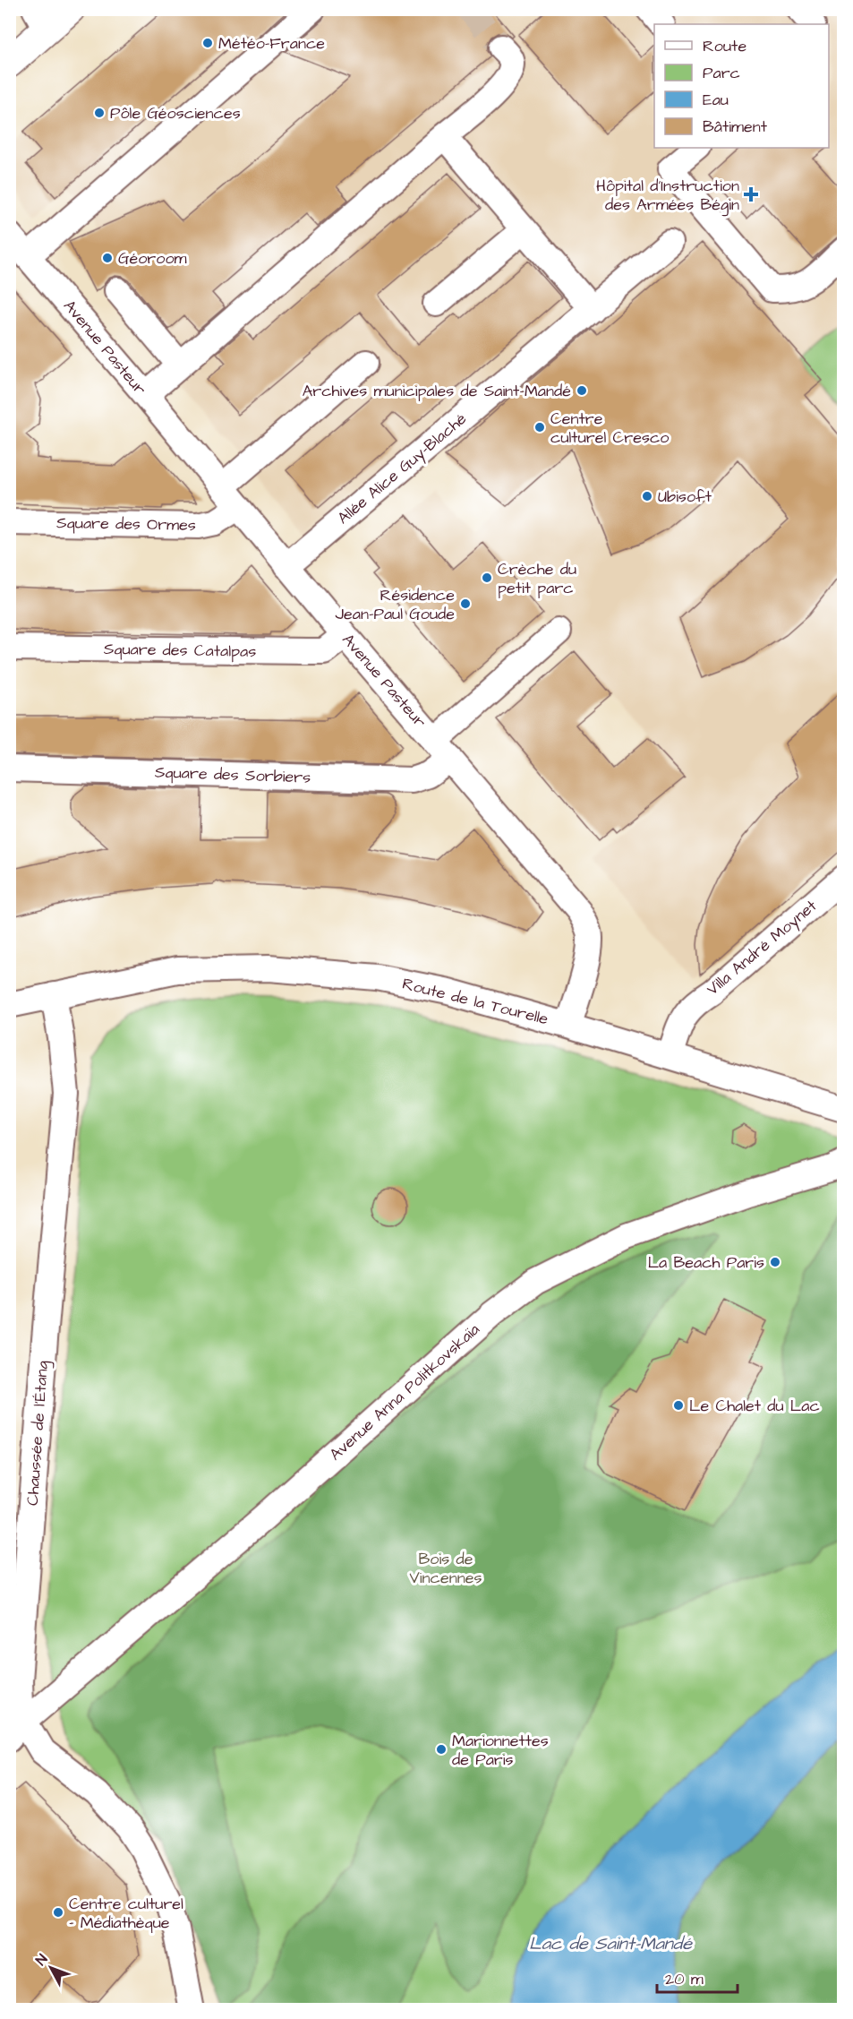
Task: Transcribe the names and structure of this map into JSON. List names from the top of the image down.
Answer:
{
  "streets": {
    "street": [
      "Avenue Pasteur",
      "Allée Alice Guy-Blaché",
      "Square des Ormes",
      "Square des Catalpas",
      "Square des Sorbiers",
      "Villa André Moynet",
      "Route de la Tourelle",
      "Avenue Anna Politkovskaïa",
      "Chaussée de l'Étang"
    ]
  },
  "crossings": [
    ["Avenue Pasteur", "Allée Alice Guy-Blaché"],
    ["Avenue Pasteur", "Square des Ormes"],
    ["Avenue Pasteur", "Square des Catalpas"],
    ["Avenue Pasteur", "Square des Sorbiers"],
    ["Avenue Pasteur", "Route de la Tourelle"],
    ["Villa André Moynet", "Route de la Tourelle"],
    ["Route de la Tourelle", "Chaussée de l'Étang"],
    ["Avenue Anna Politkovskaïa", "Chaussée de l'Étang"]
  ],
  "water": ["Lac de Saint-Mandé"],
  "parks": ["Bois de Vincennes"],
  "places": {
    "other": [
      "Météo-France",
      "Pôle Géosciences",
      "Géoroom",
      "Archives municipales de Saint-Mandé",
      "Centre culturel Cresco",
      "Ubisoft",
      "Crèche du petit parc",
      "Résidence Jean-Paul Goude",
      "La Beach Paris",
      "Le Chalet du Lac",
      "Marionnettes de Paris",
      "Centre culturel - Médiathèque"
    ],
    "health": ["Hôpital d'Instruction des Armées Bégin"]
  },
  "legend": [
    "Route",
    "Parc",
    "Eau",
    "Bâtiment"
  ],
  "scale_bar": "20 m",
  "north": "top left"
}
